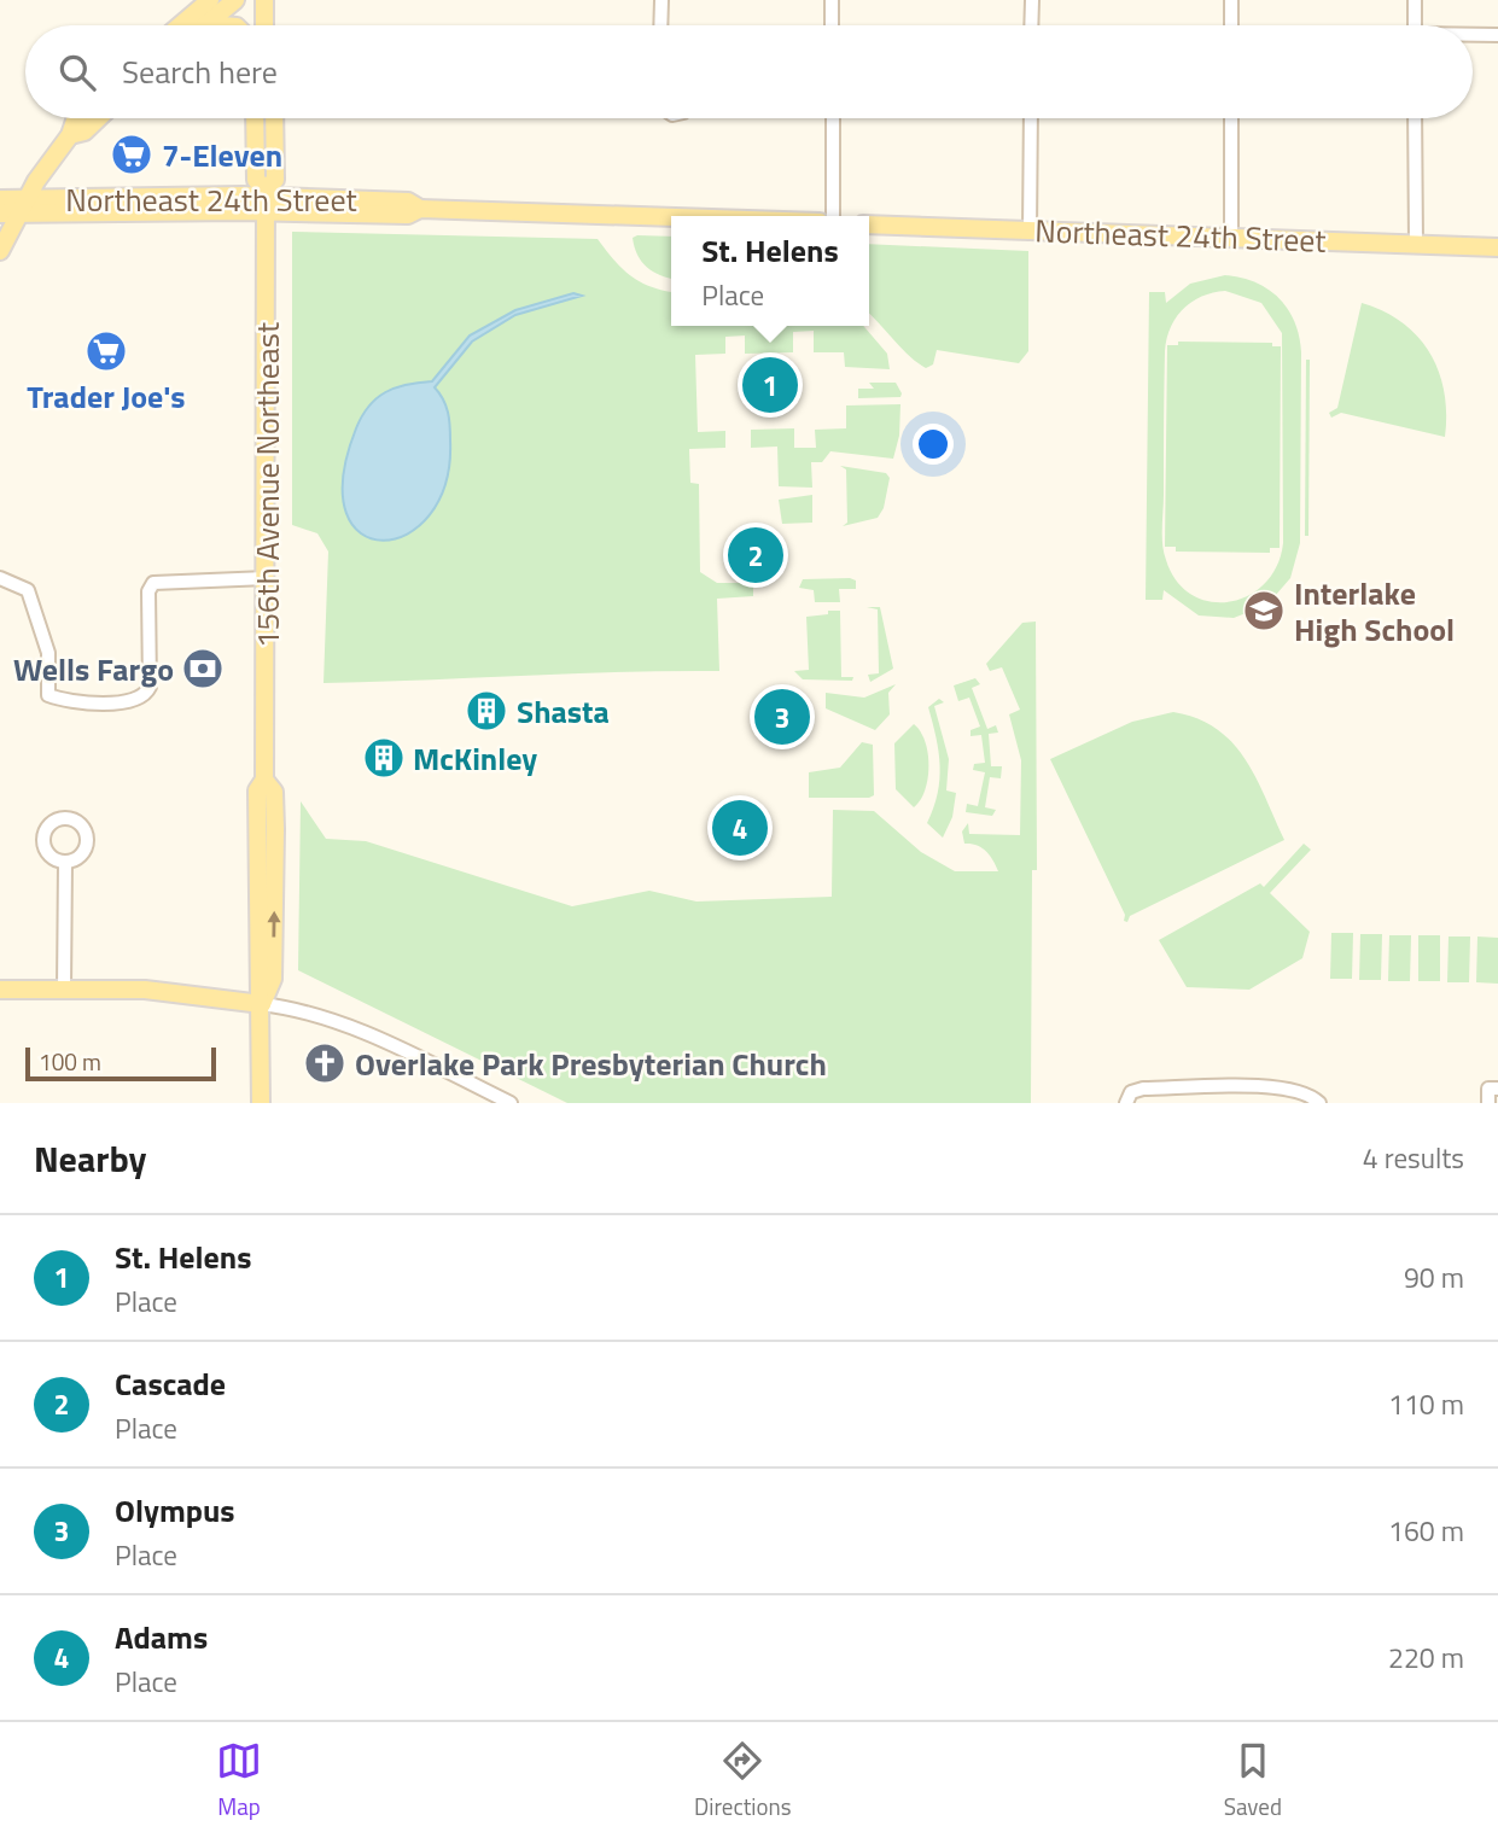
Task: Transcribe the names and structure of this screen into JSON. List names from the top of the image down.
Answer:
{
  "streets": {
    "main road": ["Northeast 24th Street", "156th Avenue Northeast"]
  },
  "crossings": [
    ["Northeast 24th Street", "156th Avenue Northeast"]
  ],
  "places": {
    "supermarket": ["7-Eleven", "Trader Joe's"],
    "school or university": ["Interlake High School"],
    "bank": ["Wells Fargo"],
    "building": ["Shasta", "McKinley"],
    "church": ["Overlake Park Presbyterian Church"]
  },
  "scale_bar": "100 m",
  "page": {
    "search": "Search here",
    "popup": ["St. Helens", "Place"],
    "pins": [
      "1",
      "2",
      "3",
      "4"
    ],
    "scale": "100 m",
    "heading": ["Nearby", "4 results"],
    "list": [
      {
        "mark": "1",
        "name": "St. Helens",
        "note": "Place",
        "value": "90 m"
      },
      {
        "mark": "2",
        "name": "Cascade",
        "note": "Place",
        "value": "110 m"
      },
      {
        "mark": "3",
        "name": "Olympus",
        "note": "Place",
        "value": "160 m"
      },
      {
        "mark": "4",
        "name": "Adams",
        "note": "Place",
        "value": "220 m"
      }
    ],
    "nav": ["Map", "Directions", "Saved"]
  }
}
